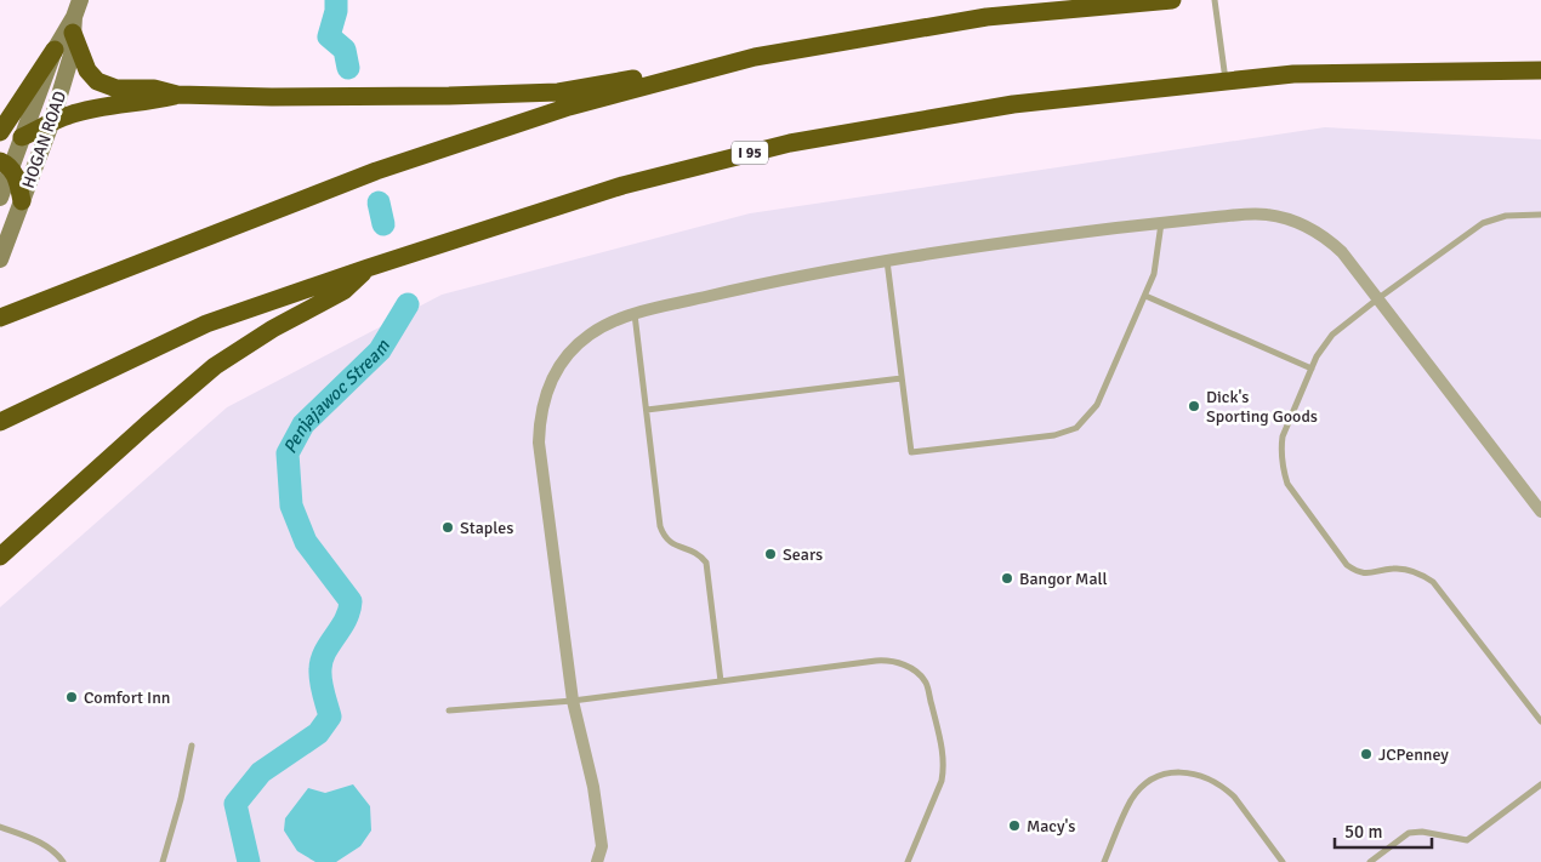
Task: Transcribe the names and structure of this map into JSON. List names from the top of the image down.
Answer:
{
  "streets": {
    "highway": ["I 95"],
    "main road": ["HOGAN ROAD"]
  },
  "water": ["Penjajawoc Stream"],
  "places": [
    "Dick's Sporting Goods",
    "Staples",
    "Sears",
    "Bangor Mall",
    "Comfort Inn",
    "JCPenney",
    "Macy's"
  ],
  "scale_bar": "50 m"
}
